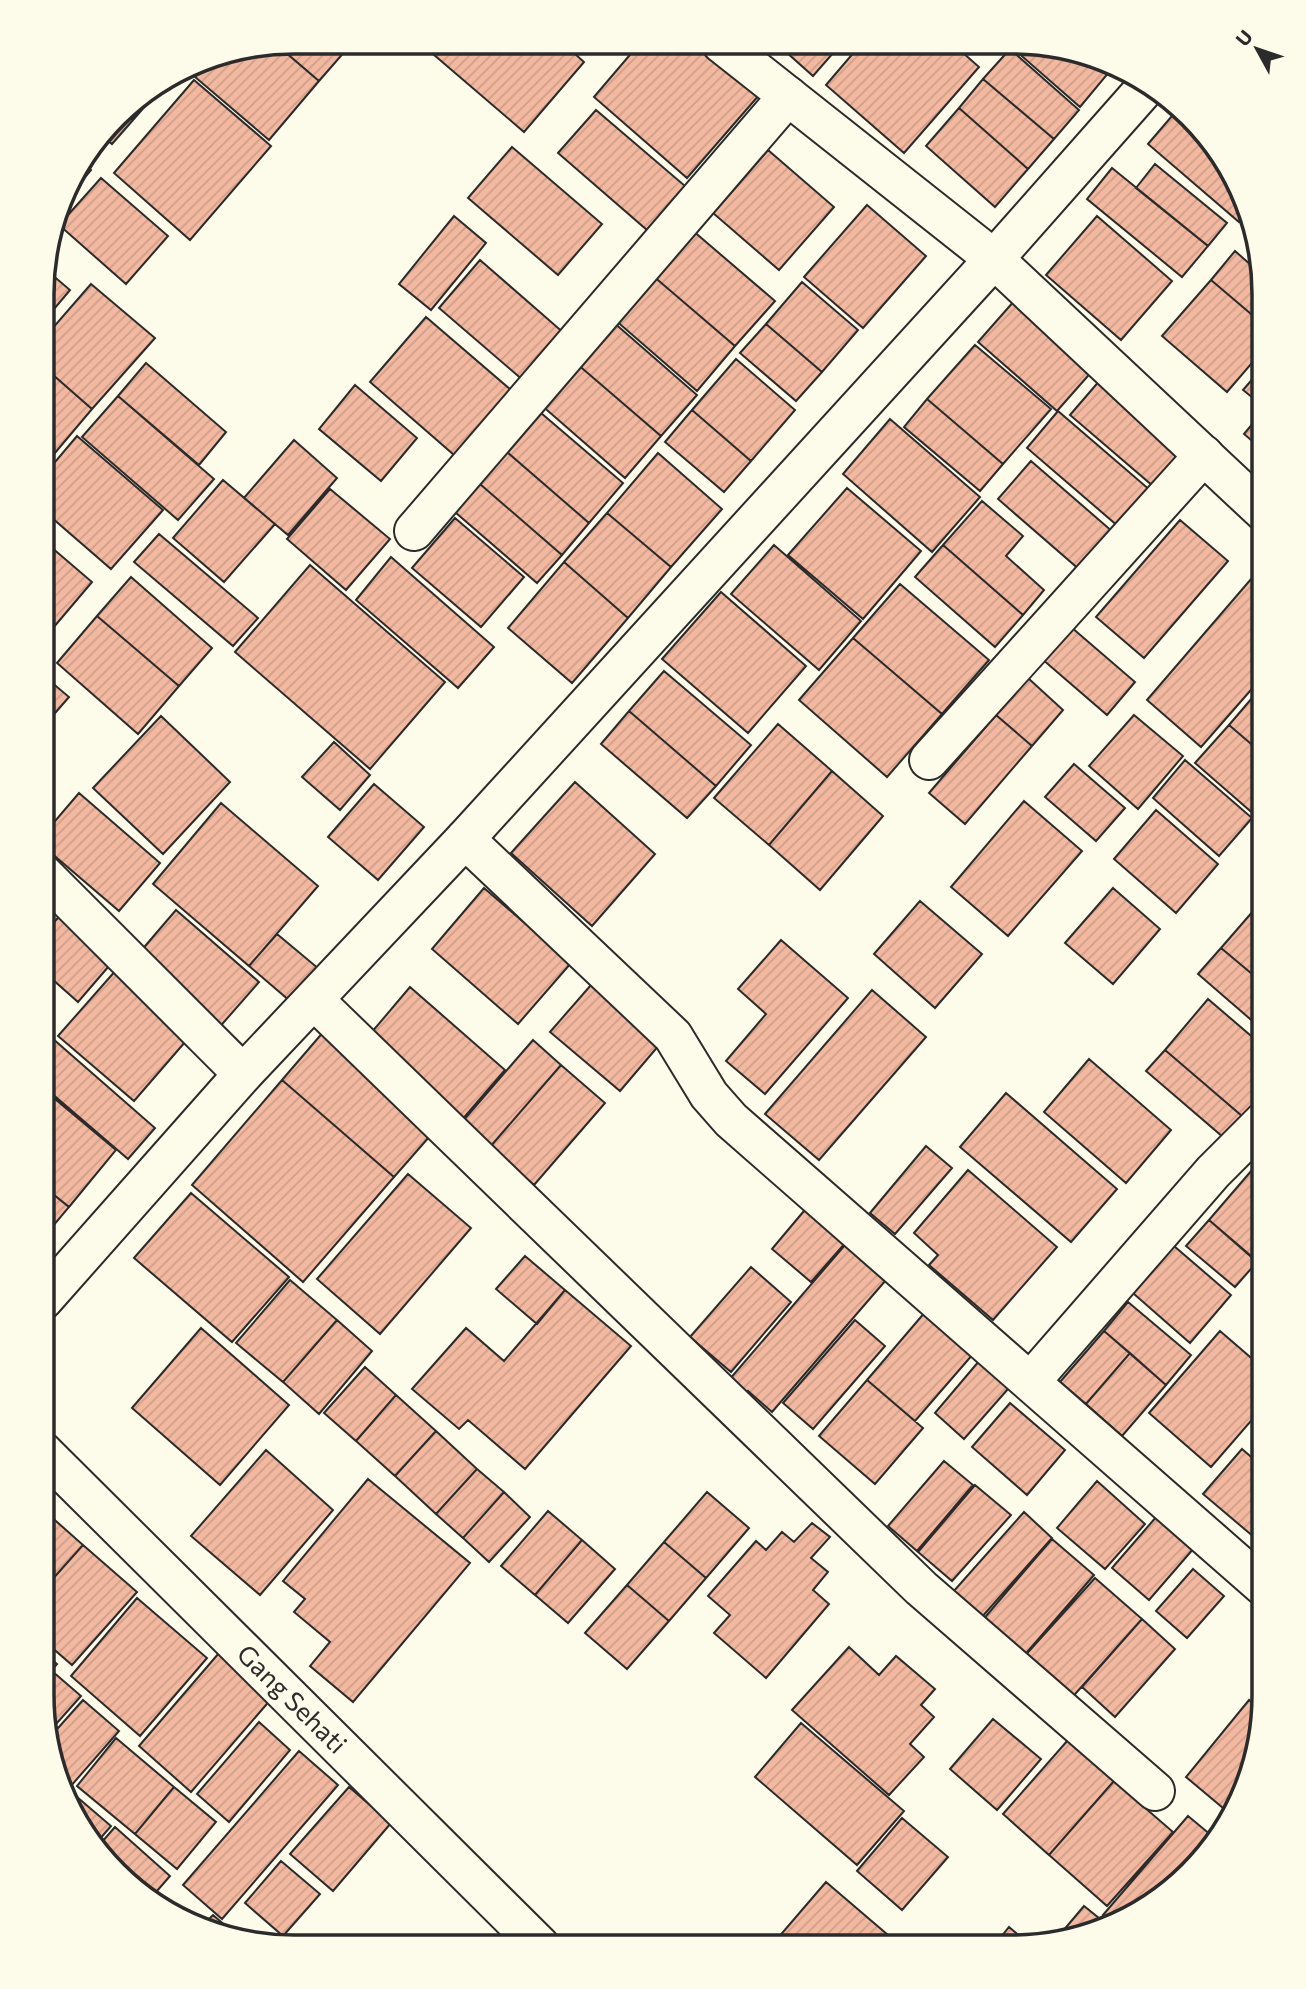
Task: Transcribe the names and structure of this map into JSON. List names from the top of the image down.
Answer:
{
  "streets": {
    "street": ["Gang Sehati"]
  },
  "north": "top left"
}
